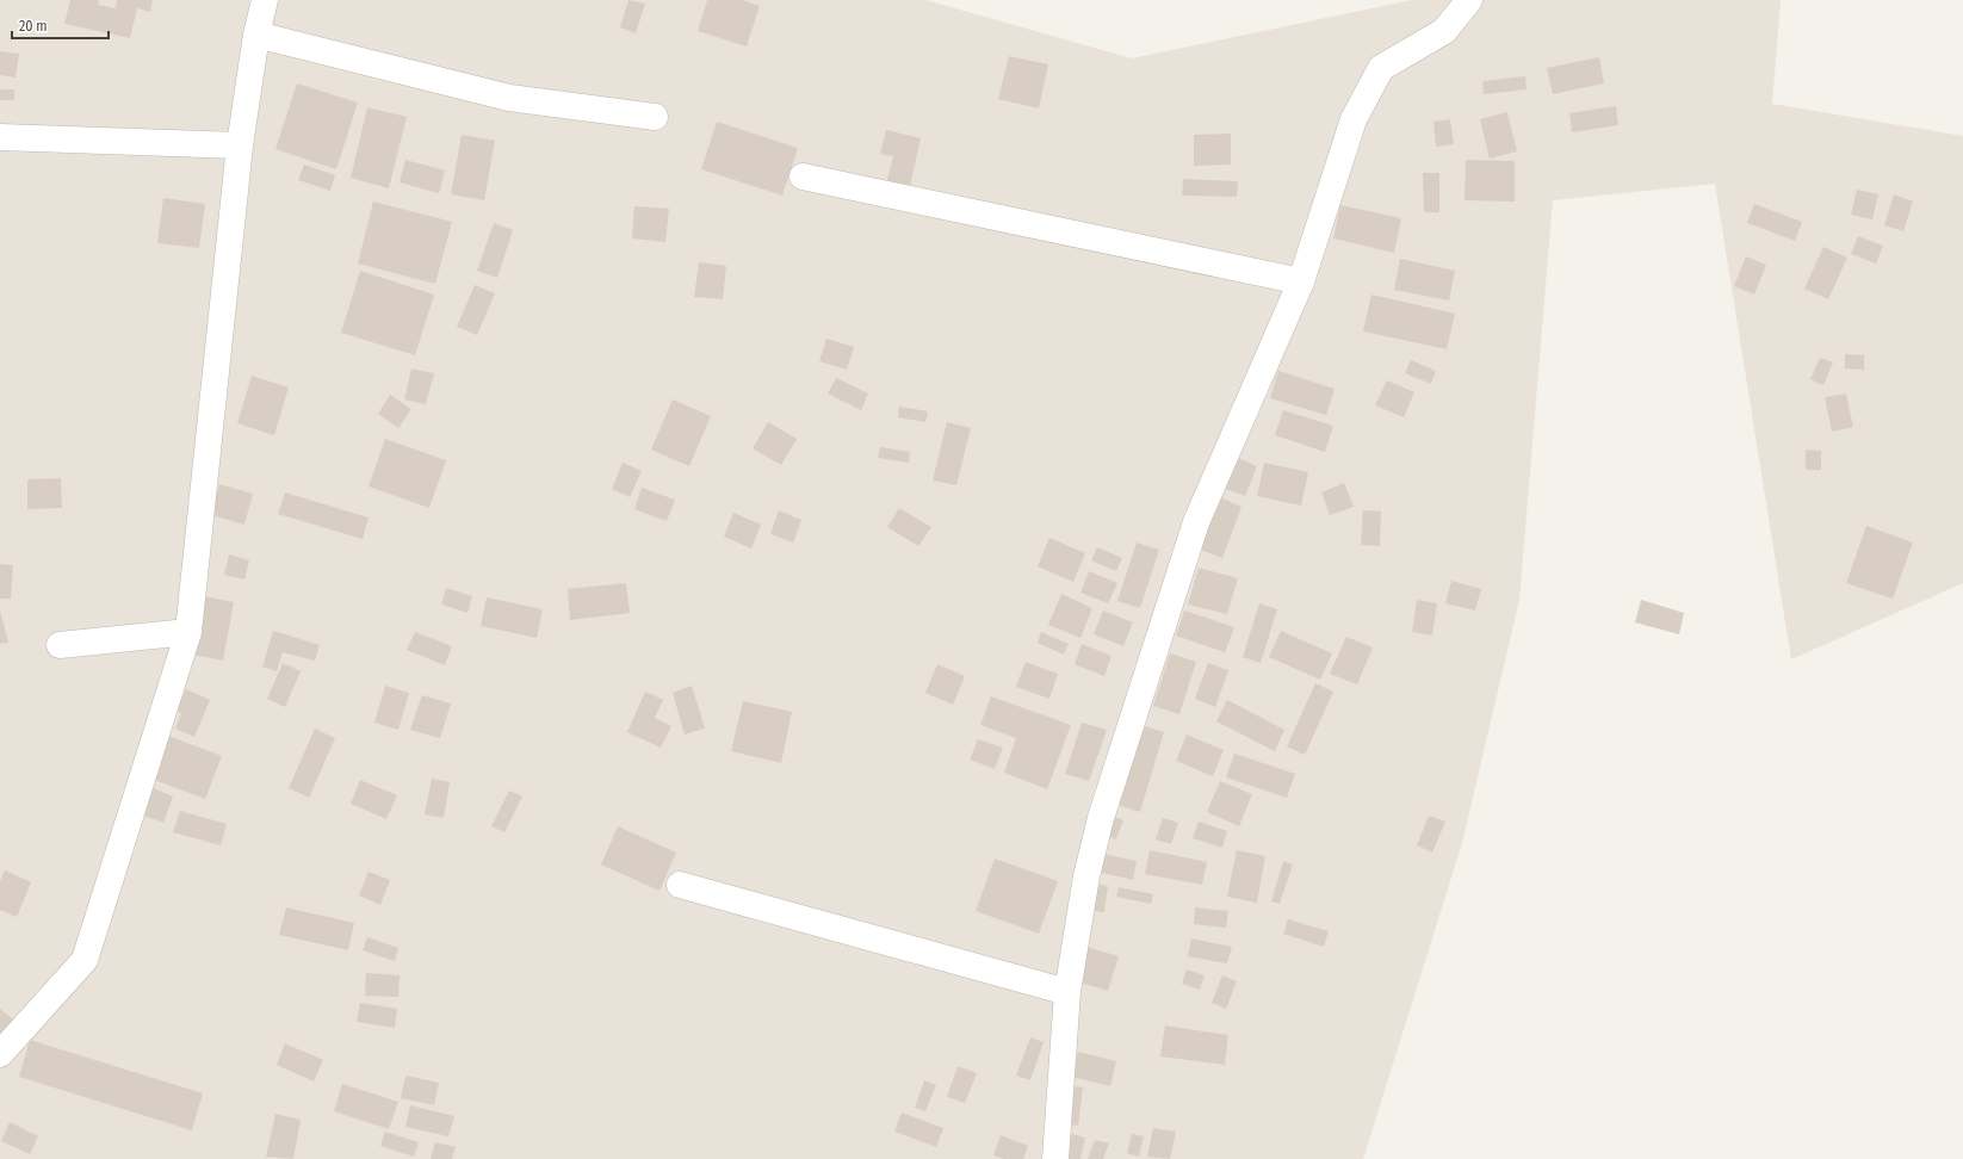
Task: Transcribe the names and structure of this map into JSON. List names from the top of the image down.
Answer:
{
  "scale_bar": "20 m"
}
